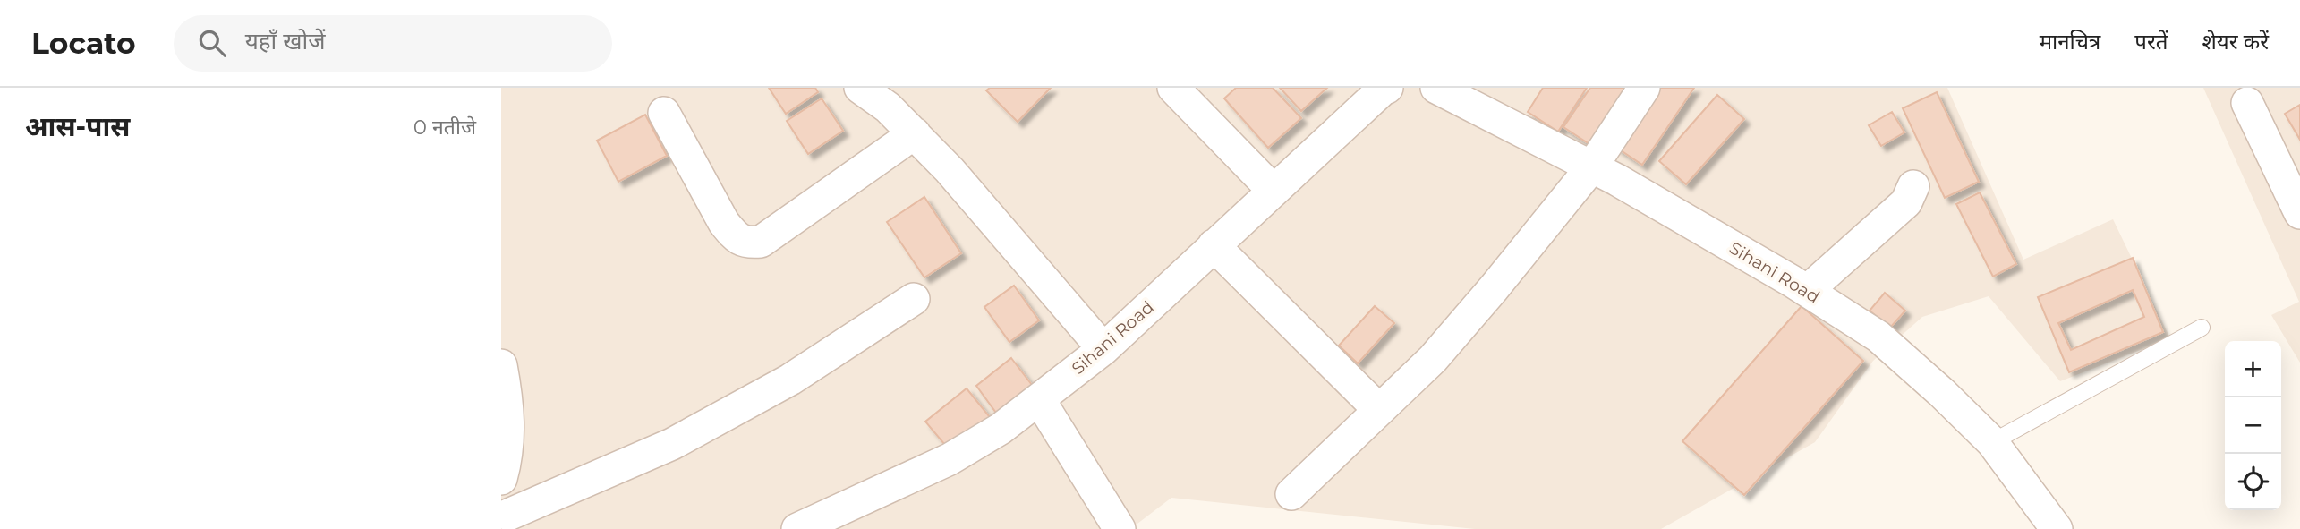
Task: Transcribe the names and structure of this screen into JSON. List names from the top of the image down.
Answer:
{
  "streets": {
    "street": ["Sihani Road"]
  },
  "page": {
    "header": "Locato",
    "search": "यहाँ खोजें",
    "nav": ["मानचित्र", "परतें", "शेयर करें"],
    "heading": ["आस-पास", "0 नतीजे"],
    "map_buttons": ["+", "−"]
  }
}
